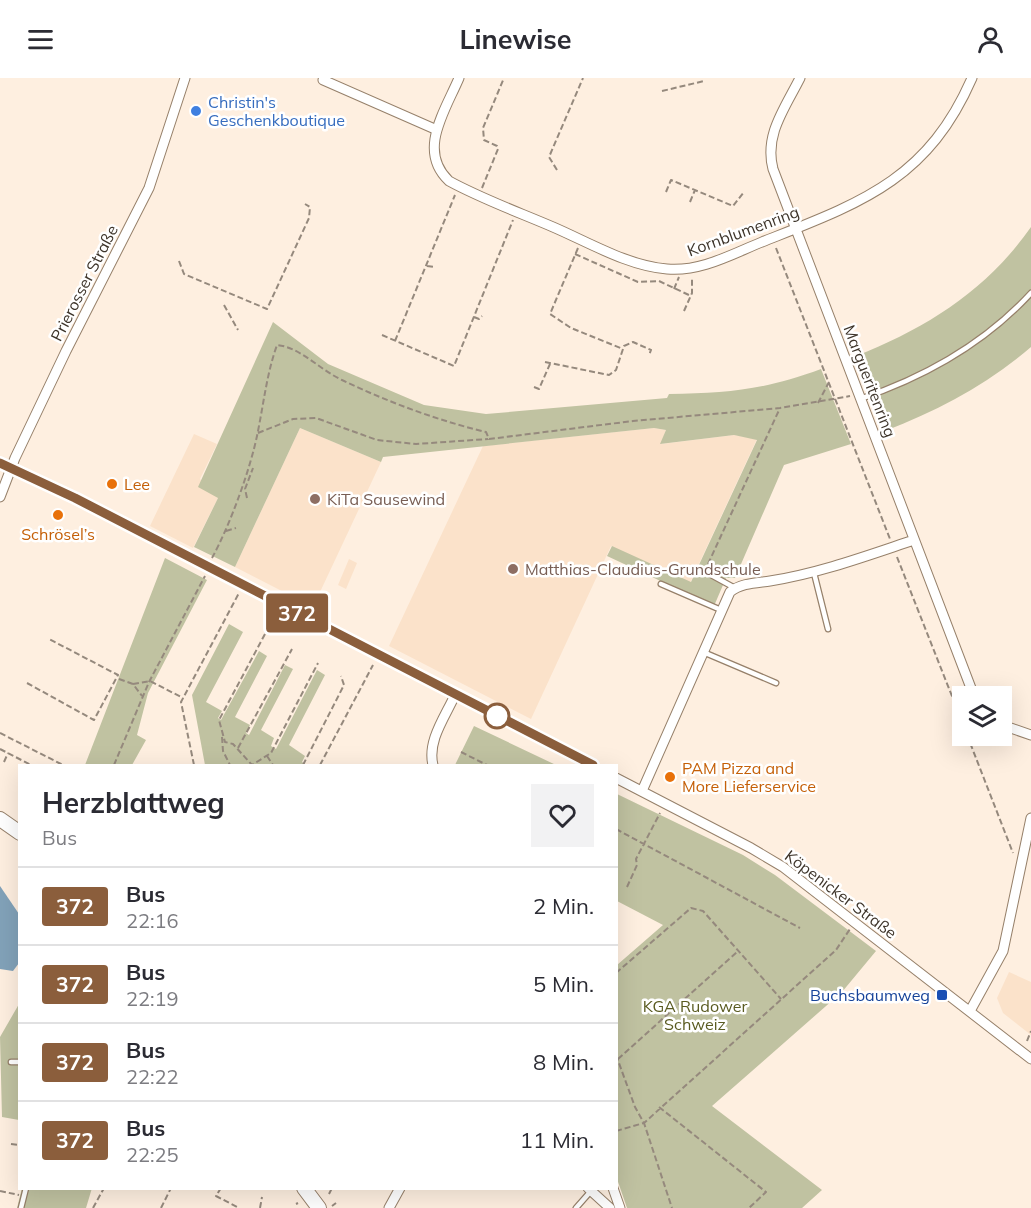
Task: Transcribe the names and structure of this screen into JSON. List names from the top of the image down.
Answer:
{
  "streets": {
    "street": [
      "Kornblumenring",
      "Prierosser Straße",
      "Margueritenring",
      "Köpenicker Straße"
    ]
  },
  "crossings": [
    ["Kornblumenring", "Margueritenring"]
  ],
  "parks": ["KGA Rudower Schweiz"],
  "places": {
    "other": [
      "Christin's Geschenkboutique",
      "Lee",
      "KiTa Sausewind",
      "Schrösel’s",
      "Matthias-Claudius-Grundschule",
      "PAM Pizza and More Lieferservice"
    ],
    "transit": ["Buchsbaumweg"]
  },
  "lines": ["bus line 372"],
  "page": {
    "header": "Linewise",
    "on_map": "372",
    "heading": ["Herzblattweg", "Bus"],
    "list": [
      {
        "mark": "372",
        "name": "Bus",
        "note": "22:16",
        "value": "2 Min."
      },
      {
        "mark": "372",
        "name": "Bus",
        "note": "22:19",
        "value": "5 Min."
      },
      {
        "mark": "372",
        "name": "Bus",
        "note": "22:22",
        "value": "8 Min."
      },
      {
        "mark": "372",
        "name": "Bus",
        "note": "22:25",
        "value": "11 Min."
      }
    ]
  }
}
